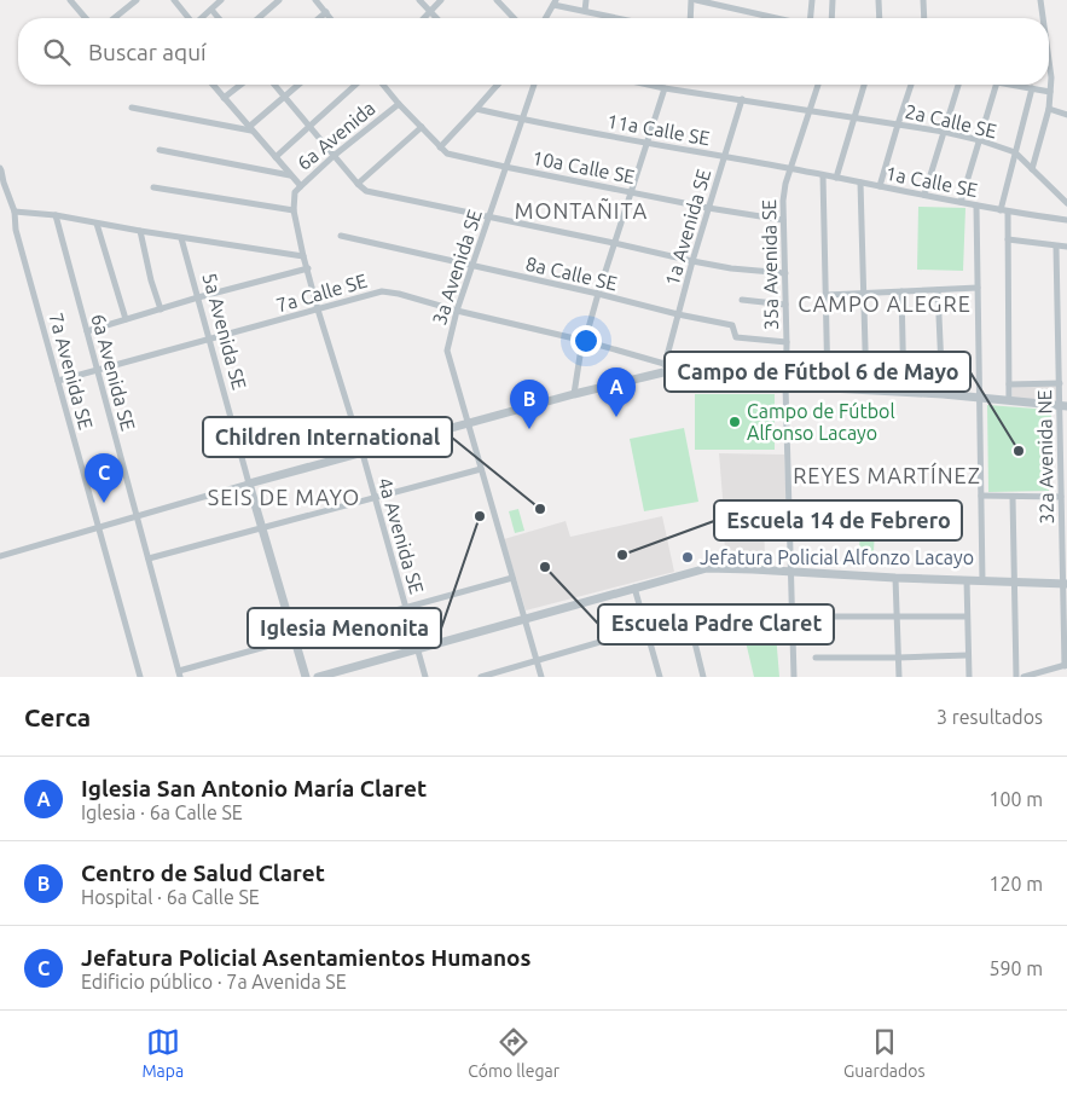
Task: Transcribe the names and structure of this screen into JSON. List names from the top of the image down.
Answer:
{
  "streets": {
    "street": [
      "2a Calle SE",
      "11a Calle SE",
      "6a Avenida",
      "10a Calle SE",
      "1a Calle SE",
      "1a Avenida SE",
      "35a Avenida SE",
      "3a Avenida SE",
      "8a Calle SE",
      "7a Calle SE",
      "5a Avenida SE",
      "7a Avenida SE",
      "6a Avenida SE",
      "32a Avenida NE",
      "4a Avenida SE"
    ]
  },
  "crossings": [
    ["2a Calle SE", "1a Avenida SE"],
    ["2a Calle SE", "35a Avenida SE"],
    ["11a Calle SE", "1a Calle SE"],
    ["11a Calle SE", "1a Avenida SE"],
    ["11a Calle SE", "35a Avenida SE"],
    ["11a Calle SE", "3a Avenida SE"],
    ["6a Avenida", "10a Calle SE"],
    ["6a Avenida", "4a Avenida SE"],
    ["10a Calle SE", "1a Avenida SE"],
    ["10a Calle SE", "35a Avenida SE"],
    ["10a Calle SE", "3a Avenida SE"],
    ["1a Calle SE", "35a Avenida SE"],
    ["1a Avenida SE", "8a Calle SE"],
    ["1a Avenida SE", "7a Calle SE"],
    ["35a Avenida SE", "8a Calle SE"],
    ["3a Avenida SE", "8a Calle SE"],
    ["3a Avenida SE", "7a Calle SE"],
    ["7a Calle SE", "5a Avenida SE"],
    ["7a Calle SE", "7a Avenida SE"],
    ["7a Calle SE", "6a Avenida SE"],
    ["7a Calle SE", "4a Avenida SE"]
  ],
  "districts": [
    "MONTAÑITA",
    "CAMPO ALEGRE",
    "REYES MARTÍNEZ",
    "SEIS DE MAYO"
  ],
  "places": [
    "Campo de Fútbol Alfonso Lacayo",
    "Campo de Fútbol 6 de Mayo",
    "Children International",
    "Iglesia Menonita",
    "Escuela 14 de Febrero",
    "Jefatura Policial Alfonzo Lacayo",
    "Escuela Padre Claret"
  ],
  "page": {
    "search": "Buscar aquí",
    "pins": ["A", "B", "C"],
    "heading": ["Cerca", "3 resultados"],
    "list": [
      {
        "mark": "A",
        "name": "Iglesia San Antonio María Claret",
        "note": "Iglesia · 6a Calle SE",
        "value": "100 m"
      },
      {
        "mark": "B",
        "name": "Centro de Salud Claret",
        "note": "Hospital · 6a Calle SE",
        "value": "120 m"
      },
      {
        "mark": "C",
        "name": "Jefatura Policial Asentamientos Humanos",
        "note": "Edificio público · 7a Avenida SE",
        "value": "590 m"
      }
    ],
    "nav": ["Mapa", "Cómo llegar", "Guardados"]
  }
}
